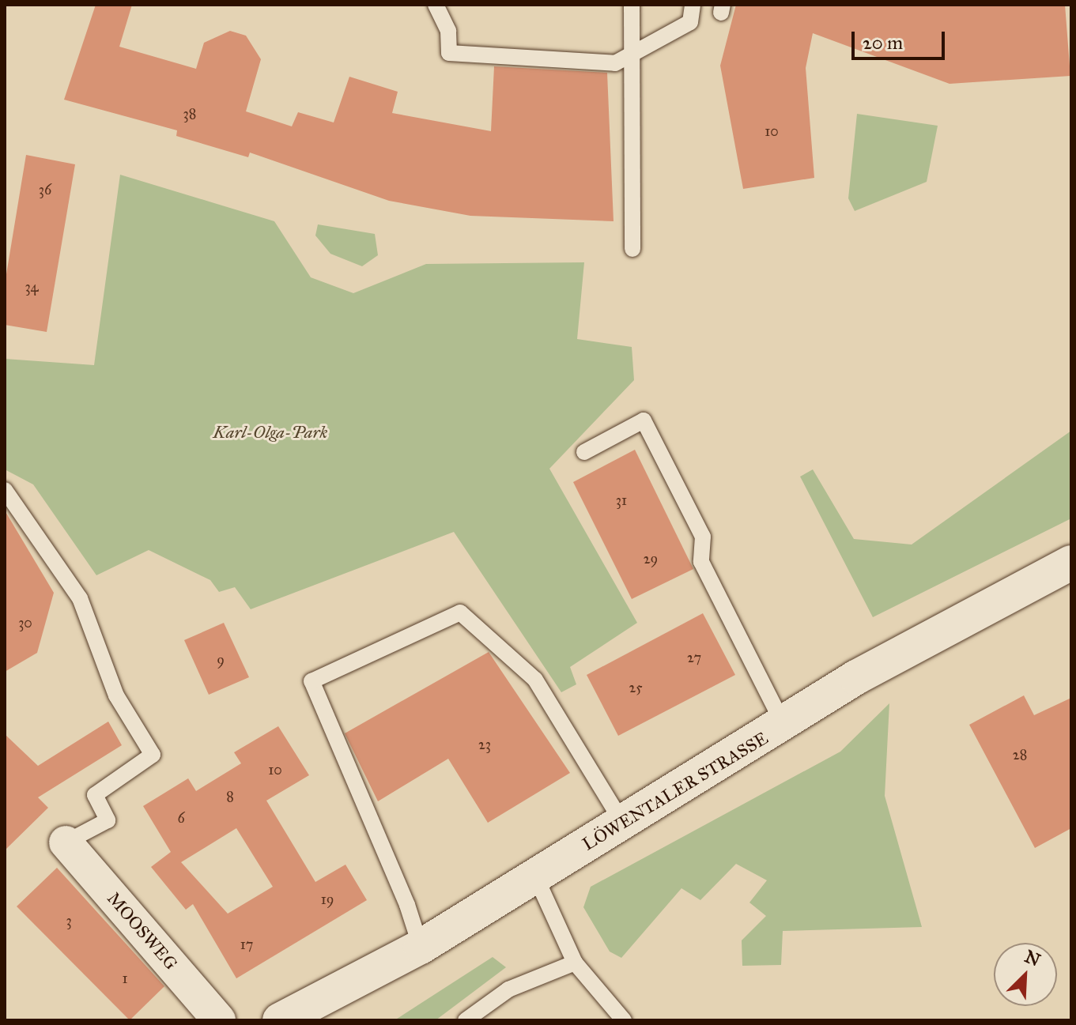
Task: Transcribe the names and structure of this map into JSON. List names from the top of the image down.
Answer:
{
  "streets": {
    "street": ["LÖWENTALER STRASSE", "MOOSWEG"]
  },
  "parks": ["Karl-Olga-Park"],
  "house_numbers": [
    "38",
    "10",
    "36",
    "34",
    "31",
    "29",
    "30",
    "27",
    "9",
    "25",
    "23",
    "28",
    "10",
    "8",
    "6",
    "19",
    "3",
    "17",
    "1"
  ],
  "scale_bar": "20 m",
  "north": "top right"
}
